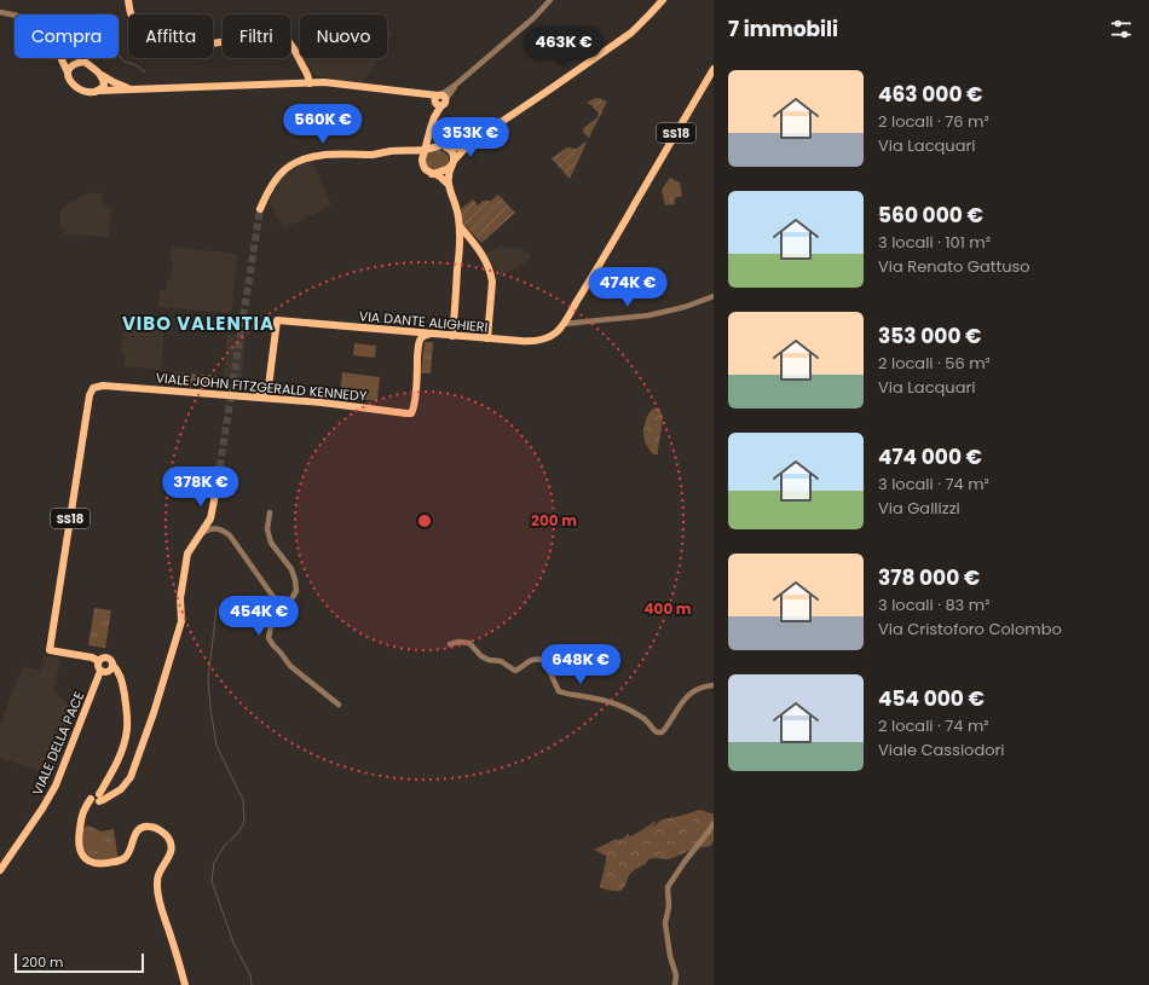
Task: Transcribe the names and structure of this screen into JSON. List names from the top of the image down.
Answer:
{
  "streets": {
    "main road": [
      "SS18",
      "VIA DANTE ALIGHIERI",
      "VIALE JOHN FITZGERALD KENNEDY",
      "VIALE DELLA PACE"
    ]
  },
  "crossings": [
    ["SS18", "VIA DANTE ALIGHIERI"],
    ["VIA DANTE ALIGHIERI", "VIALE JOHN FITZGERALD KENNEDY"],
    ["VIALE JOHN FITZGERALD KENNEDY", "VIALE DELLA PACE"]
  ],
  "districts": ["VIBO VALENTIA"],
  "scale_bar": "200 m",
  "page": {
    "heading": "7 immobili",
    "chip": [
      "Compra",
      "Affitta",
      "Filtri",
      "Nuovo"
    ],
    "price": [
      "463K €",
      "560K €",
      "353K €",
      "474K €",
      "378K €",
      "454K €",
      "648K €"
    ],
    "list": [
      {
        "name": "463 000 €",
        "note": "2 locali · 76 m² · Via Lacquari"
      },
      {
        "name": "560 000 €",
        "note": "3 locali · 101 m² · Via Renato Gattuso"
      },
      {
        "name": "353 000 €",
        "note": "2 locali · 56 m² · Via Lacquari"
      },
      {
        "name": "474 000 €",
        "note": "3 locali · 74 m² · Via Gallizzi"
      },
      {
        "name": "378 000 €",
        "note": "3 locali · 83 m² · Via Cristoforo Colombo"
      },
      {
        "name": "454 000 €",
        "note": "2 locali · 74 m² · Viale Cassiodori"
      }
    ],
    "scale": "200 m"
  },
  "rings": ["200 m", "400 m"]
}
